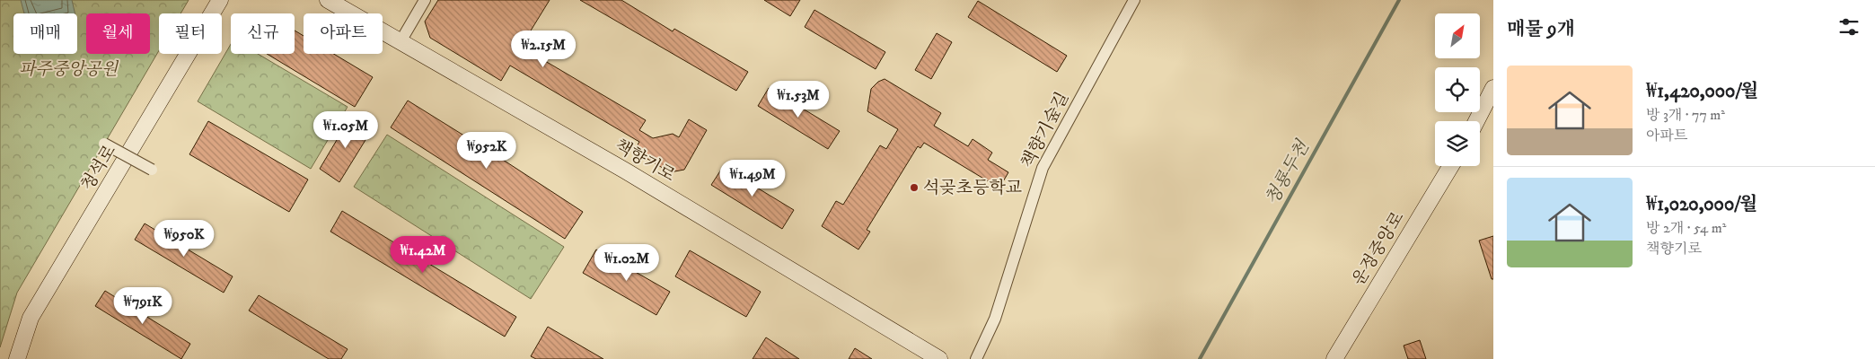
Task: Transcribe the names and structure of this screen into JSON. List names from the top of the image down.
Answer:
{
  "streets": {
    "street": [
      "책향기숲길",
      "책향기로",
      "청석로",
      "운정중앙로"
    ]
  },
  "water": ["청룡두천"],
  "parks": ["파주중앙공원"],
  "places": ["석곶초등학교"],
  "north": "top right",
  "page": {
    "heading": "매물 9개",
    "chip": [
      "매매",
      "월세",
      "필터",
      "신규",
      "아파트"
    ],
    "price": [
      "₩2.15M",
      "₩1.53M",
      "₩1.05M",
      "₩952K",
      "₩1.49M",
      "₩950K",
      "₩1.42M",
      "₩1.02M",
      "₩791K"
    ],
    "list": [
      {
        "name": "₩1,420,000/월",
        "note": "방 3개 · 77 m² · 아파트"
      },
      {
        "name": "₩1,020,000/월",
        "note": "방 2개 · 54 m² · 책향기로"
      }
    ]
  }
}
